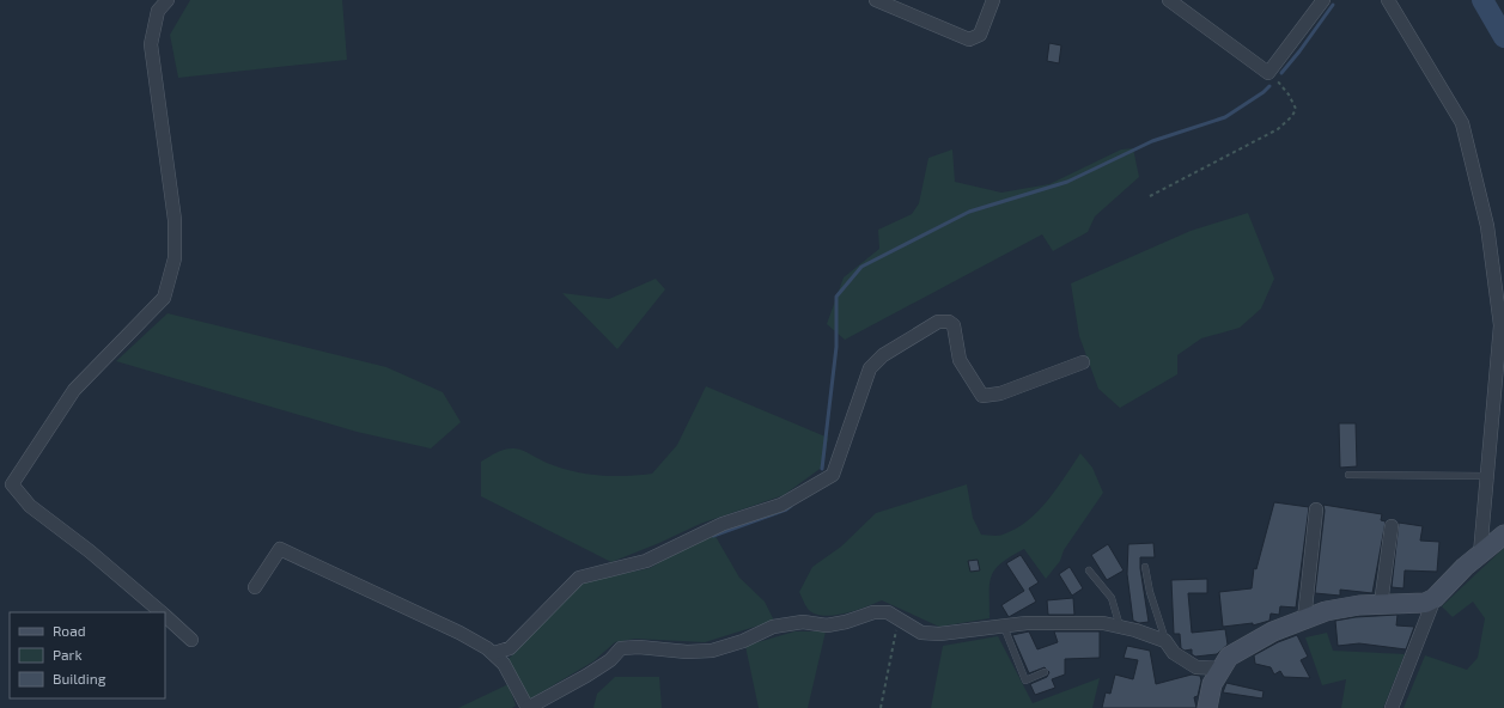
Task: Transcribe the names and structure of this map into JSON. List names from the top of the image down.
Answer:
{
  "legend": ["Road", "Park", "Building"]
}
